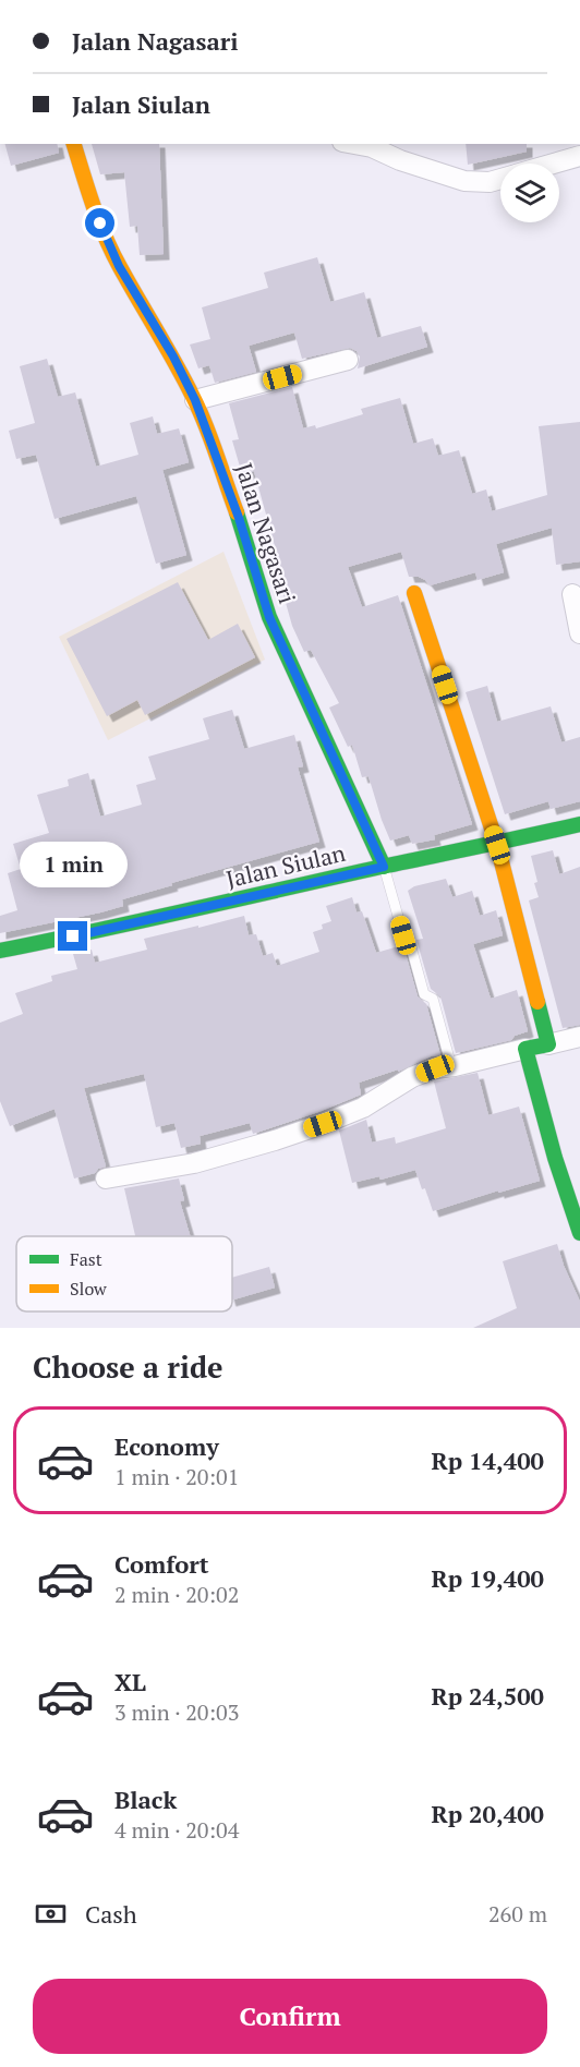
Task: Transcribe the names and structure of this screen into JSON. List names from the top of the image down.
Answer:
{
  "streets": {
    "street": ["Jalan Nagasari", "Jalan Siulan"]
  },
  "crossings": [
    ["Jalan Nagasari", "Jalan Siulan"]
  ],
  "legend": ["Fast", "Slow"],
  "page": {
    "banner": ["Jalan Nagasari", "Jalan Siulan"],
    "bubble": "1 min",
    "heading": "Choose a ride",
    "list": [
      {
        "name": "Economy",
        "note": "1 min · 20:01",
        "value": "Rp 14,400"
      },
      {
        "name": "Comfort",
        "note": "2 min · 20:02",
        "value": "Rp 19,400"
      },
      {
        "name": "XL",
        "note": "3 min · 20:03",
        "value": "Rp 24,500"
      },
      {
        "name": "Black",
        "note": "4 min · 20:04",
        "value": "Rp 20,400"
      }
    ],
    "pay": ["Cash", "260 m"],
    "buttons": "Confirm"
  }
}
